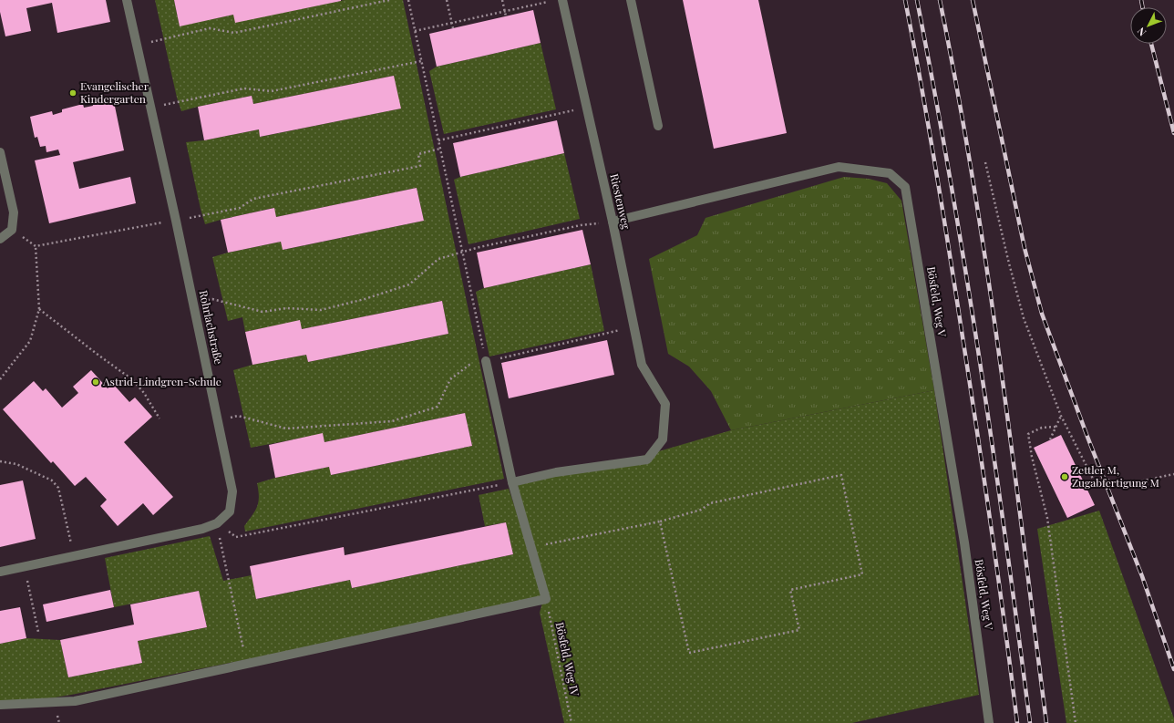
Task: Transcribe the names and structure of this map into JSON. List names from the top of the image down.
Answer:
{
  "streets": {
    "street": ["Riestenweg", "Bösfeld, Weg V", "Rohrlachstraße"],
    "path": ["Bösfeld, Weg IV"]
  },
  "crossings": [
    ["Riestenweg", "Bösfeld, Weg V"]
  ],
  "places": ["Evangelischer Kindergarten", "Astrid-Lindgren-Schule", "Zettler M, Zugabfertigung M"],
  "north": "bottom left"
}
